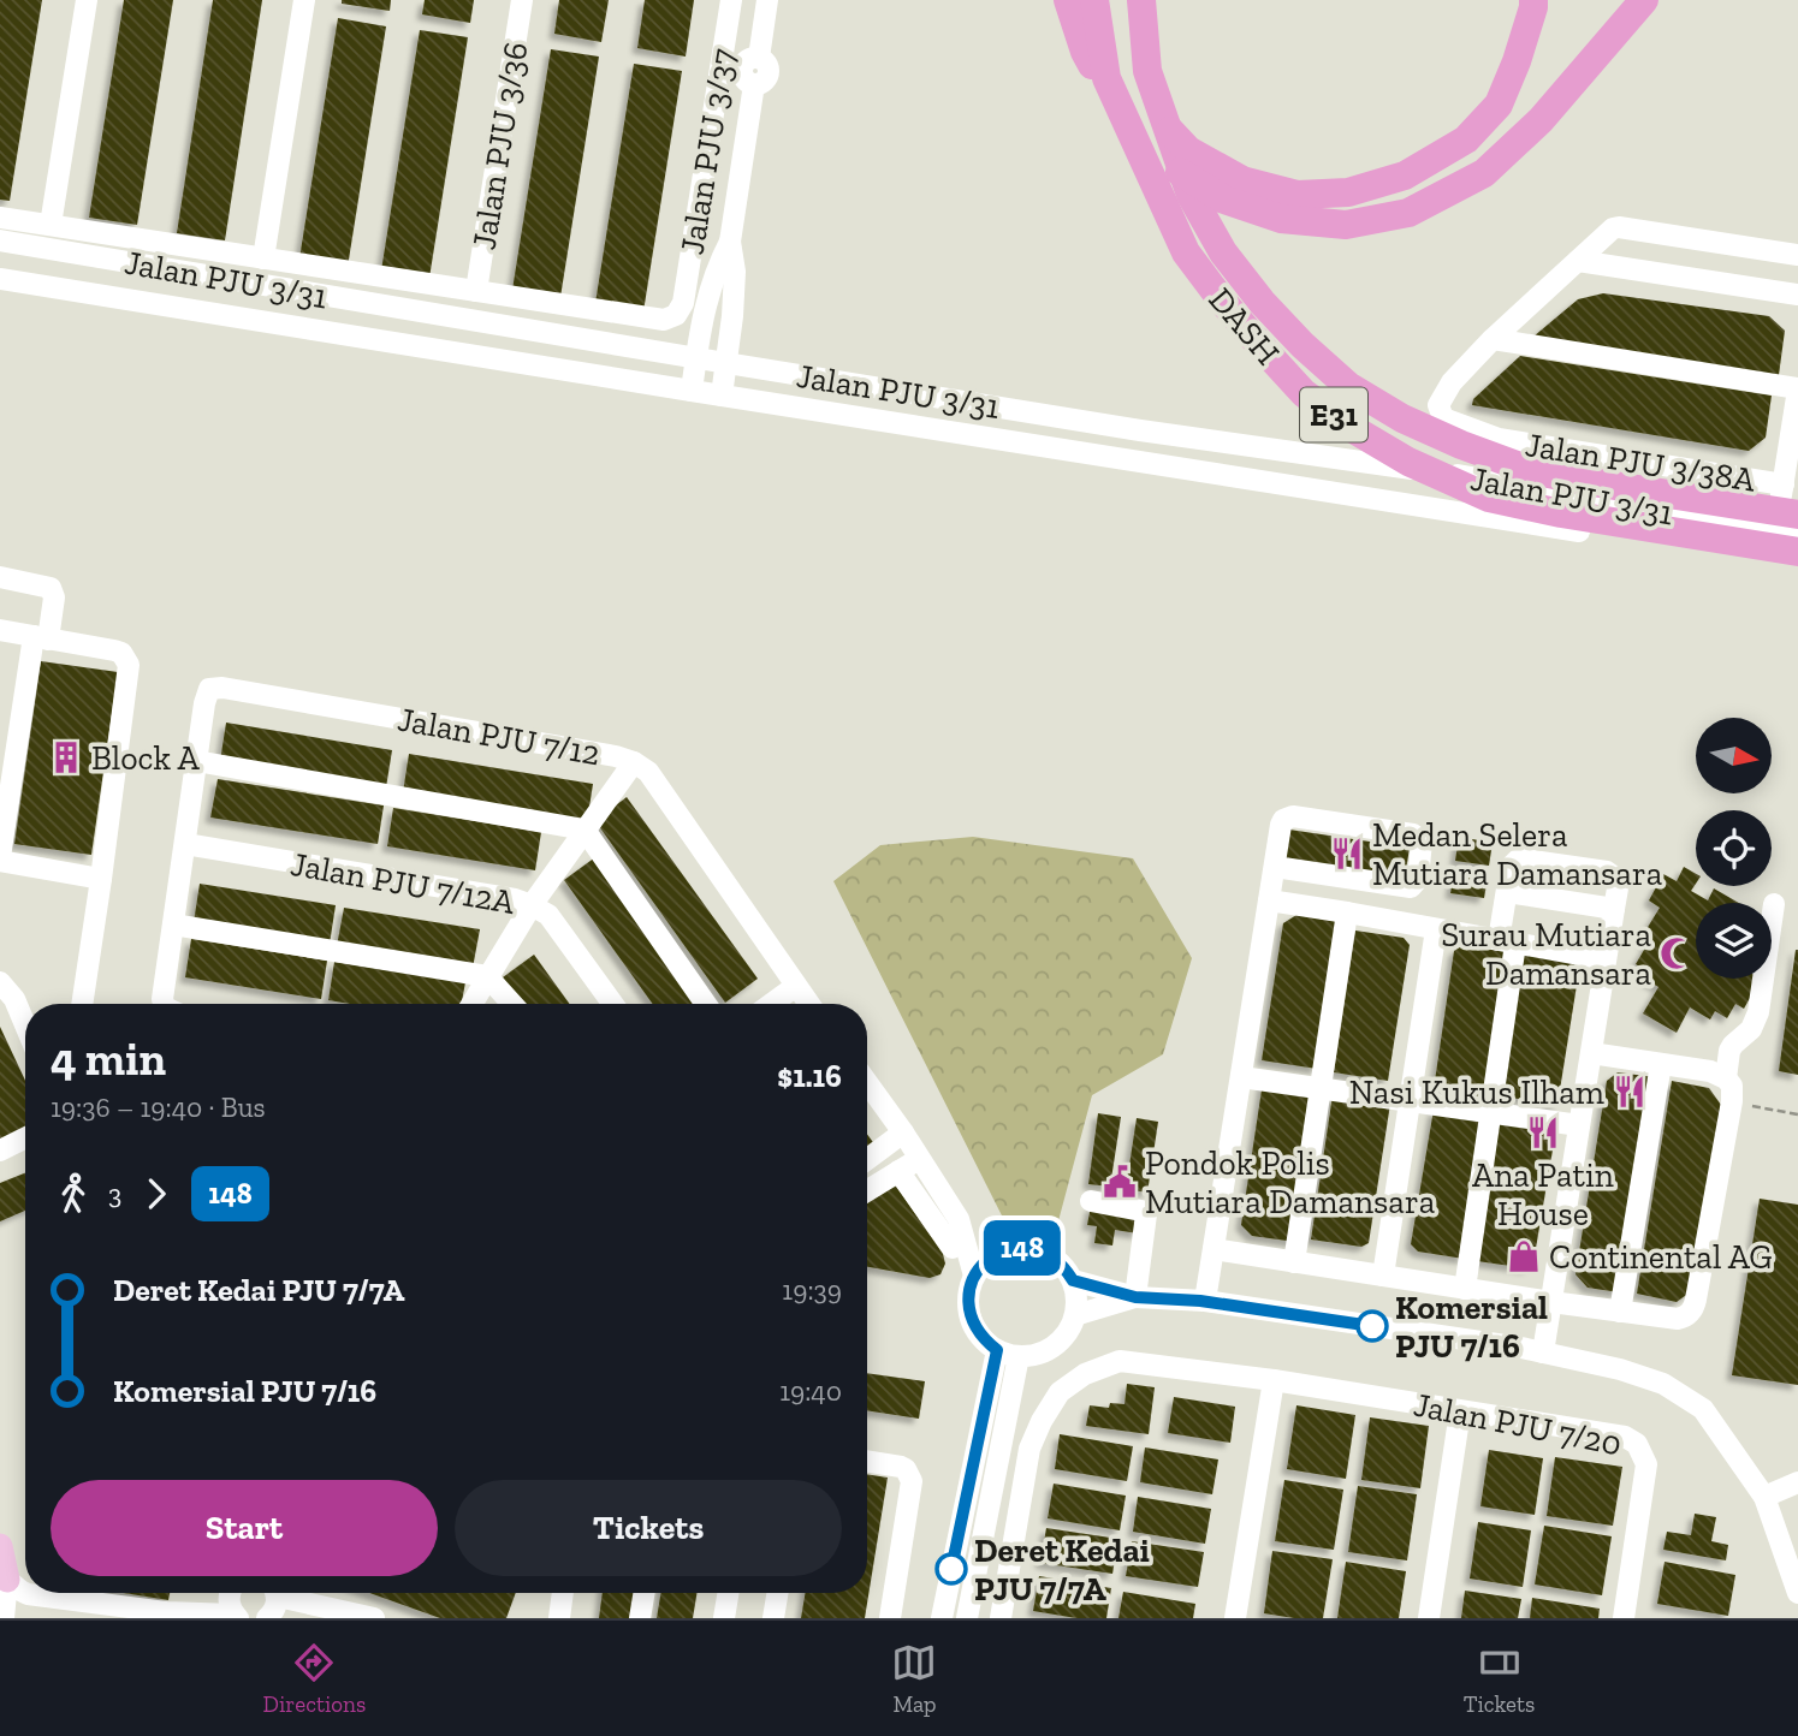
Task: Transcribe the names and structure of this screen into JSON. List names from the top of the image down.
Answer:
{
  "streets": {
    "highway": ["DASH", "E31"],
    "street": [
      "Jalan PJU 3/36",
      "Jalan PJU 3/37",
      "Jalan PJU 3/31",
      "Jalan PJU 3/38A",
      "Jalan PJU 7/12",
      "Jalan PJU 7/12A",
      "Jalan PJU 7/20"
    ]
  },
  "crossings": [
    ["Jalan PJU 3/36", "Jalan PJU 3/37"],
    ["Jalan PJU 3/31", "DASH"],
    ["Jalan PJU 7/12", "Jalan PJU 7/12A"]
  ],
  "places": {
    "building": ["Block A"],
    "restaurant": ["Medan Selera Mutiara Damansara", "Nasi Kukus Ilham", "Ana Patin House"],
    "mosque": ["Surau Mutiara Damansara"],
    "public building": ["Pondok Polis Mutiara Damansara"],
    "shop": ["Continental AG"],
    "other": ["Komersial PJU 7/16", "Deret Kedai PJU 7/7A"]
  },
  "lines": ["bus line 148"],
  "north": "right",
  "page": {
    "on_map": "148",
    "heading": ["4 min", "19:36 – 19:40 · Bus", "$1.16"],
    "legs": ["3", "148"],
    "list": [
      {
        "name": "Deret Kedai PJU 7/7A",
        "value": "19:39"
      },
      {
        "name": "Komersial PJU 7/16",
        "value": "19:40"
      }
    ],
    "buttons": ["Start", "Tickets"],
    "tabs": ["Directions", "Map", "Tickets"]
  }
}
